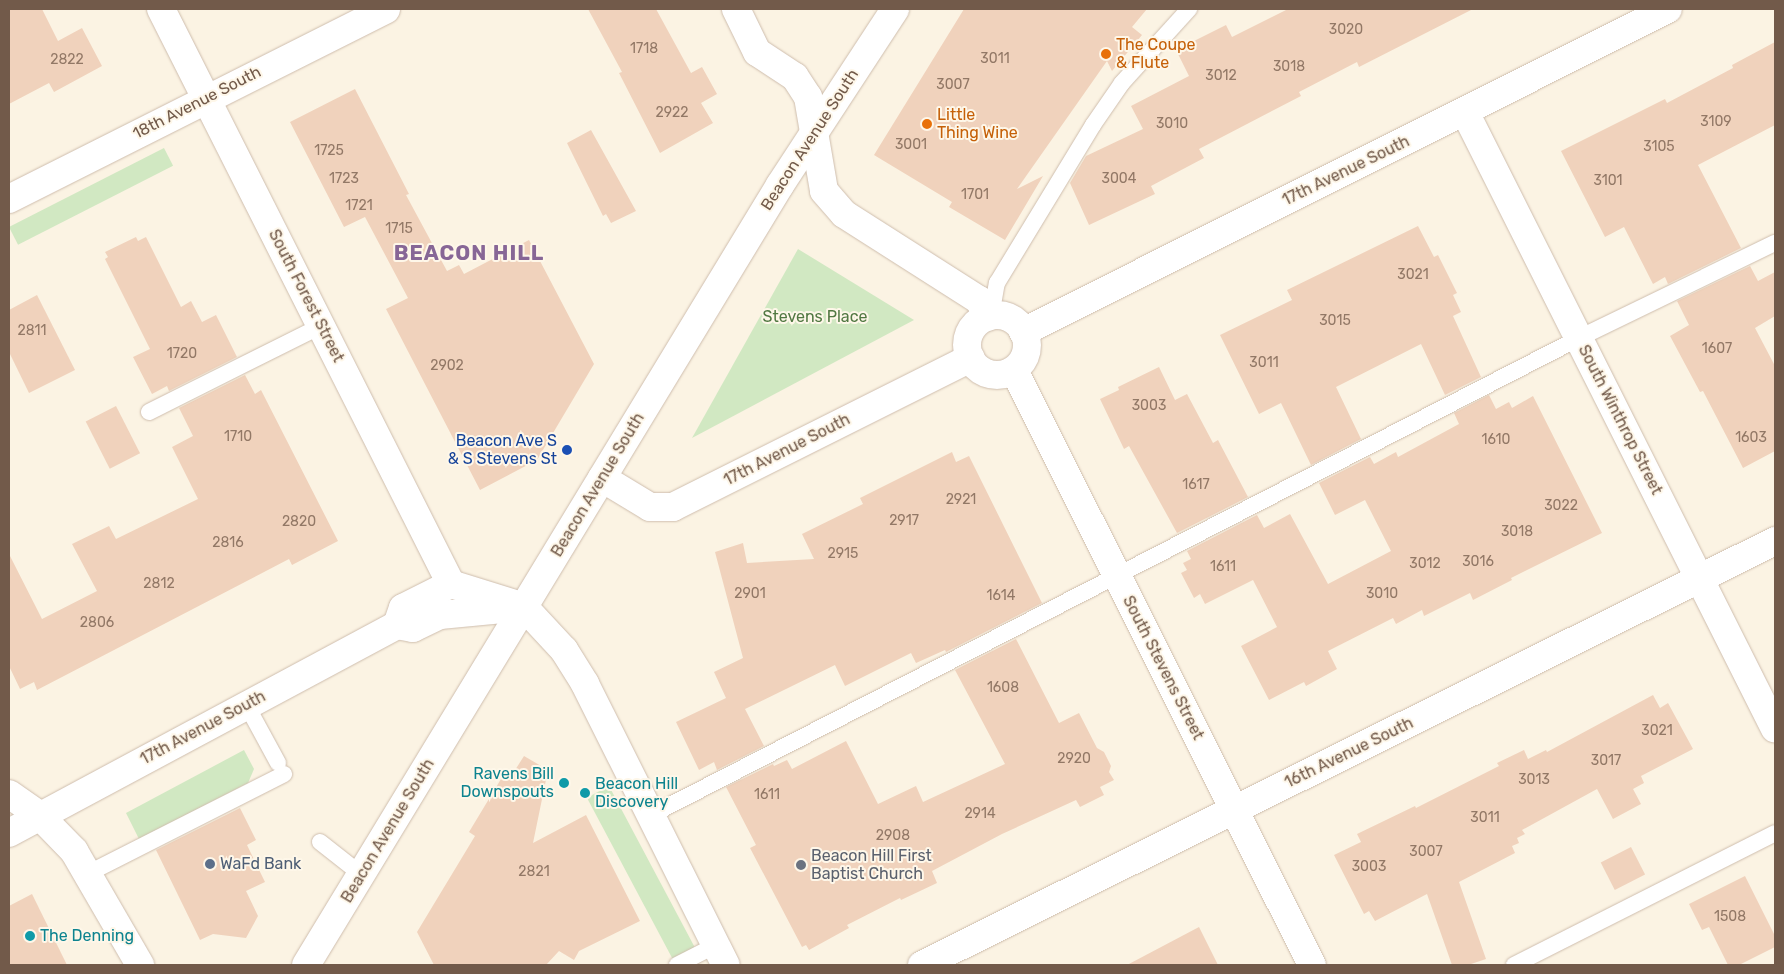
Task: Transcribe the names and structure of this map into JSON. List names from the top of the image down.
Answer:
{
  "streets": {
    "street": [
      "18th Avenue South",
      "Beacon Avenue South",
      "17th Avenue South",
      "South Forest Street",
      "South Winthrop Street",
      "South Stevens Street",
      "16th Avenue South"
    ]
  },
  "crossings": [
    ["18th Avenue South", "South Forest Street"],
    ["Beacon Avenue South", "17th Avenue South"],
    ["17th Avenue South", "South Winthrop Street"],
    ["17th Avenue South", "South Stevens Street"],
    ["South Winthrop Street", "16th Avenue South"],
    ["South Stevens Street", "16th Avenue South"]
  ],
  "districts": ["BEACON HILL"],
  "parks": ["Stevens Place"],
  "places": [
    "The Coupe & Flute",
    "Little Thing Wine",
    "Beacon Ave S & S Stevens St",
    "Ravens Bill Downspouts",
    "Beacon Hill Discovery",
    "WaFd Bank",
    "Beacon Hill First Baptist Church",
    "The Denning"
  ],
  "house_numbers": [
    "3020",
    "1718",
    "3011",
    "2822",
    "3018",
    "3012",
    "3007",
    "2922",
    "3109",
    "3010",
    "3001",
    "3105",
    "1725",
    "1723",
    "3004",
    "3101",
    "1701",
    "1721",
    "1715",
    "3021",
    "3015",
    "2811",
    "1607",
    "1720",
    "3011",
    "2902",
    "3003",
    "1710",
    "1603",
    "1610",
    "1617",
    "2921",
    "3022",
    "2917",
    "2820",
    "3018",
    "2816",
    "2915",
    "3016",
    "3012",
    "1611",
    "2812",
    "2901",
    "3010",
    "1614",
    "2806",
    "1608",
    "3021",
    "2920",
    "3017",
    "3013",
    "1611",
    "2914",
    "3011",
    "2908",
    "3007",
    "3003",
    "2821",
    "1508"
  ]
}
